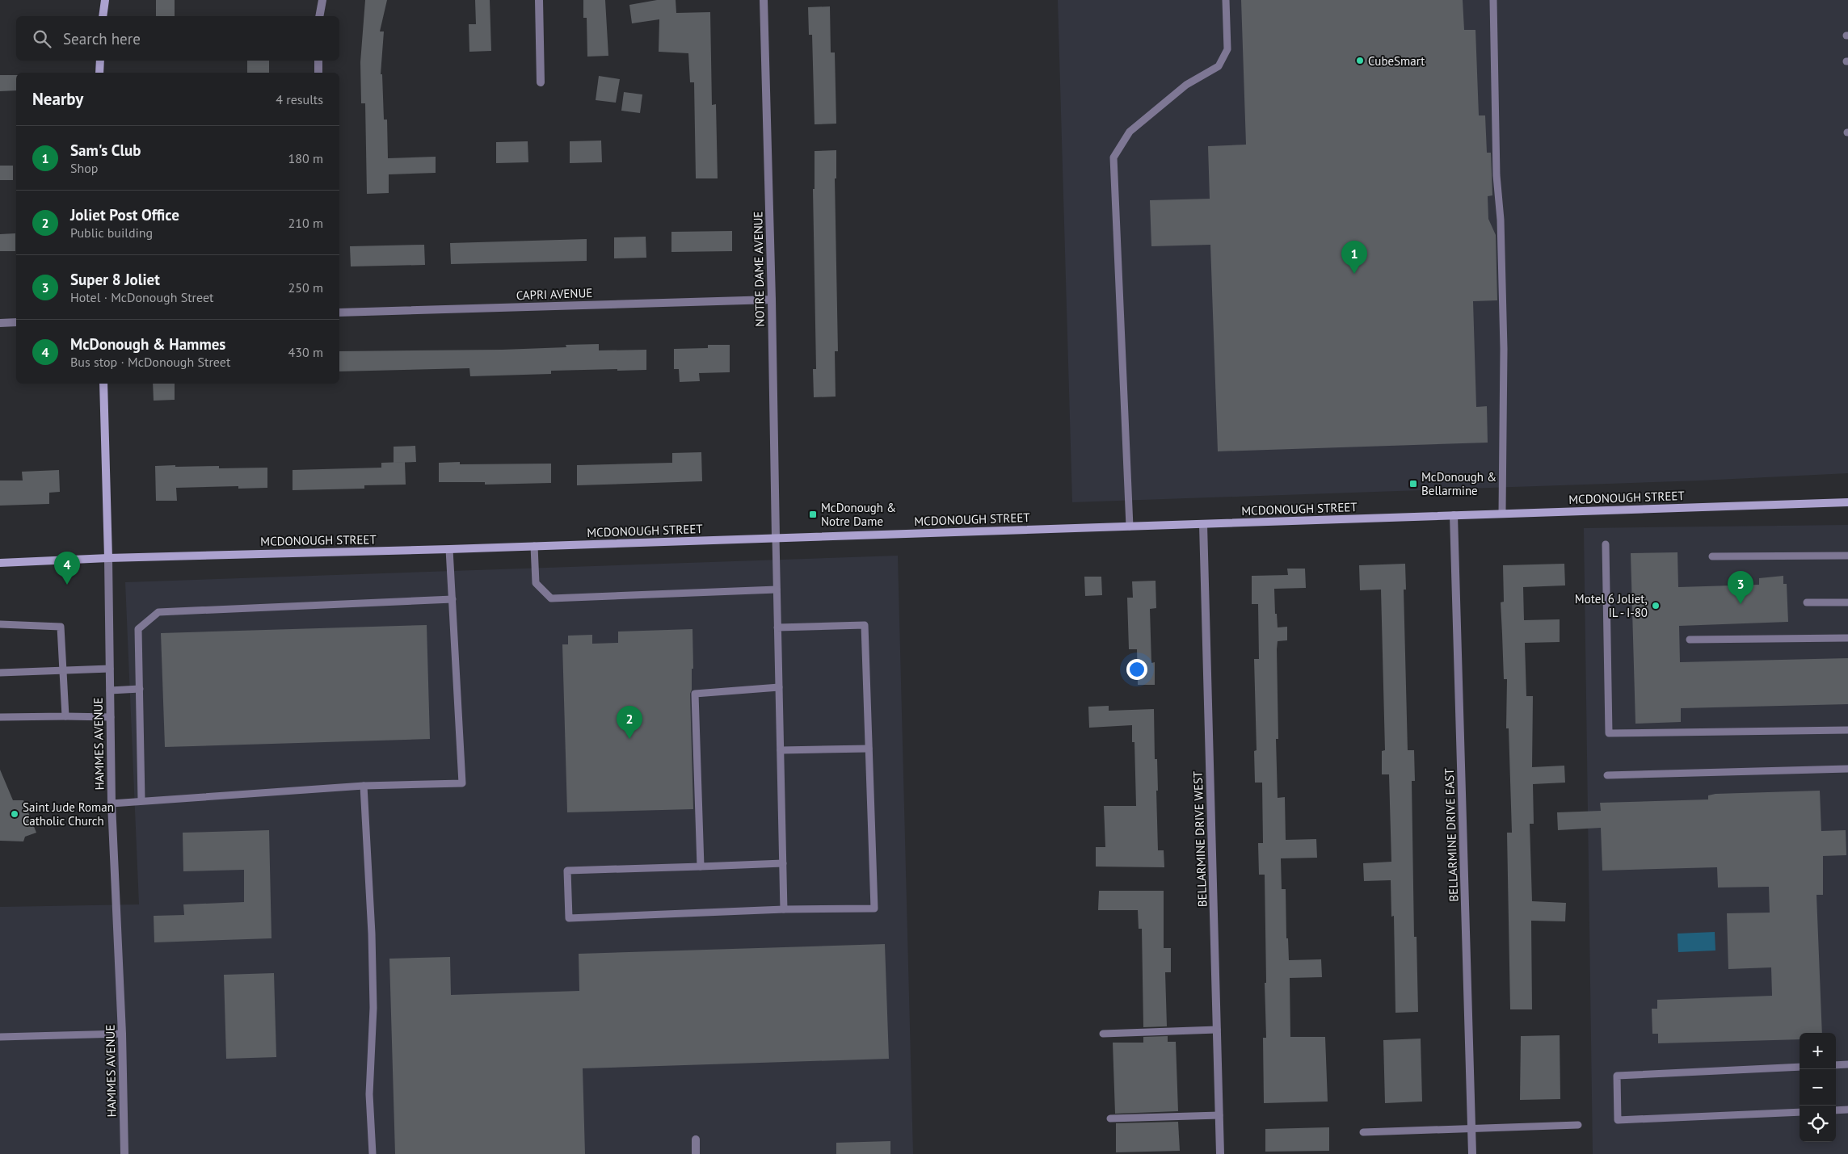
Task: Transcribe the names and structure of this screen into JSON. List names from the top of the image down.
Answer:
{
  "streets": {
    "street": [
      "NOTRE DAME AVENUE",
      "CAPRI AVENUE",
      "MCDONOUGH STREET",
      "HAMMES AVENUE",
      "BELLARMINE DRIVE EAST",
      "BELLARMINE DRIVE WEST"
    ]
  },
  "crossings": [
    ["NOTRE DAME AVENUE", "CAPRI AVENUE"],
    ["NOTRE DAME AVENUE", "MCDONOUGH STREET"],
    ["MCDONOUGH STREET", "HAMMES AVENUE"],
    ["MCDONOUGH STREET", "BELLARMINE DRIVE EAST"],
    ["MCDONOUGH STREET", "BELLARMINE DRIVE WEST"]
  ],
  "places": {
    "other": ["CubeSmart", "Motel 6 Joliet, IL - I-80", "Saint Jude Roman Catholic Church"],
    "transit": ["McDonough & Bellarmine", "McDonough & Notre Dame"]
  },
  "page": {
    "search": "Search here",
    "heading": ["Nearby", "4 results"],
    "list": [
      {
        "mark": "1",
        "name": "Sam's Club",
        "note": "Shop",
        "value": "180 m"
      },
      {
        "mark": "2",
        "name": "Joliet Post Office",
        "note": "Public building",
        "value": "210 m"
      },
      {
        "mark": "3",
        "name": "Super 8 Joliet",
        "note": "Hotel · McDonough Street",
        "value": "250 m"
      },
      {
        "mark": "4",
        "name": "McDonough & Hammes",
        "note": "Bus stop · McDonough Street",
        "value": "430 m"
      }
    ],
    "pins": [
      "1",
      "4",
      "3",
      "2"
    ],
    "map_buttons": ["+", "−"]
  }
}
